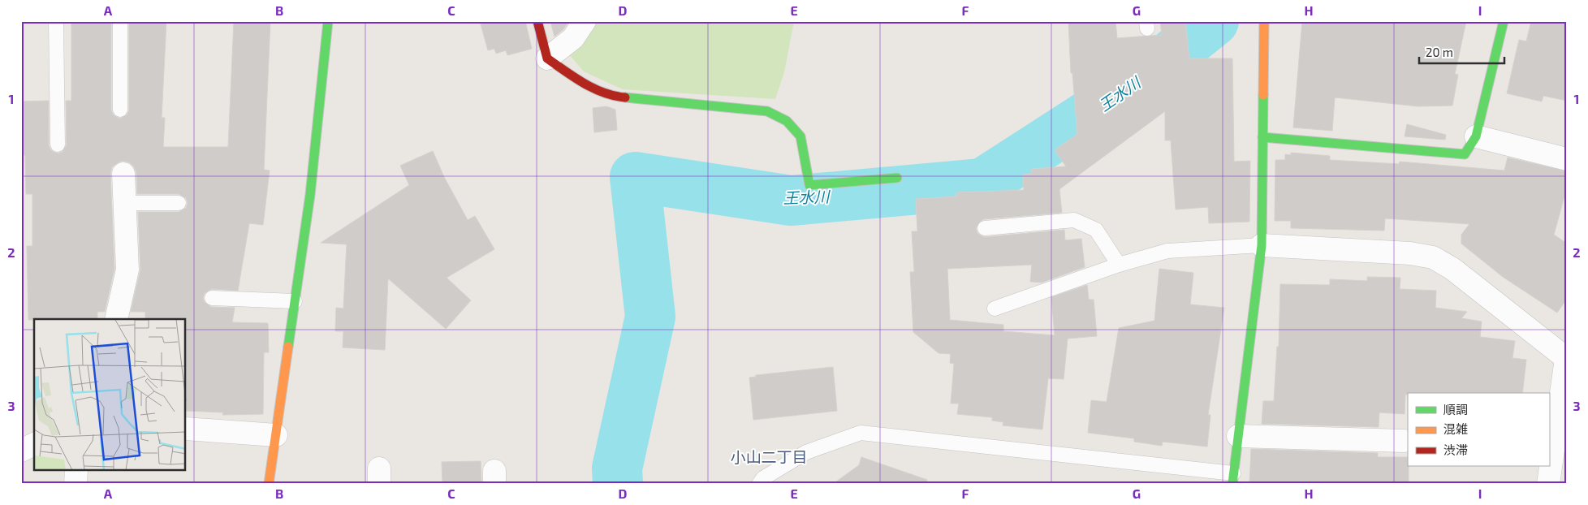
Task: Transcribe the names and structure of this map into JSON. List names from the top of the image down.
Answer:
{
  "districts": ["小山二丁目"],
  "water": ["王水川"],
  "legend": ["順調", "混雑", "渋滞"],
  "scale_bar": "20 m",
  "grid": {
    "columns": [
      "A",
      "B",
      "C",
      "D",
      "E",
      "F",
      "G",
      "H",
      "I"
    ],
    "rows": ["1", "2", "3"]
  }
}
